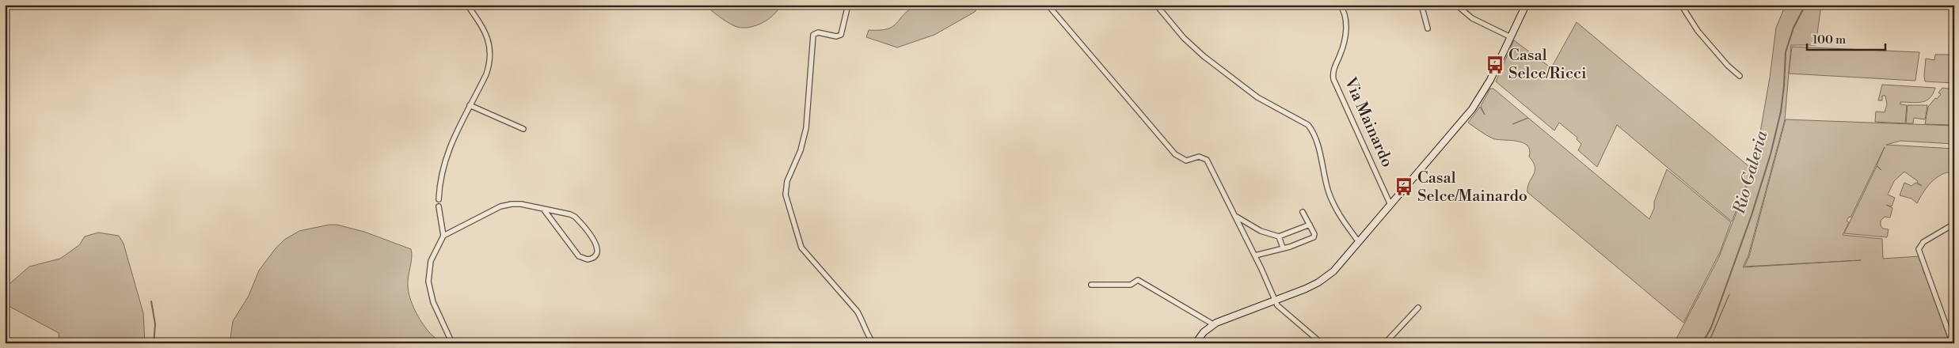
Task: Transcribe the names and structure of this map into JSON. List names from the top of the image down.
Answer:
{
  "streets": {
    "street": ["Via Mainardo"]
  },
  "water": ["Rio Galeria"],
  "places": {
    "bus stop": ["Casal Selce/Ricci", "Casal Selce/Mainardo"]
  },
  "scale_bar": "100 m"
}
